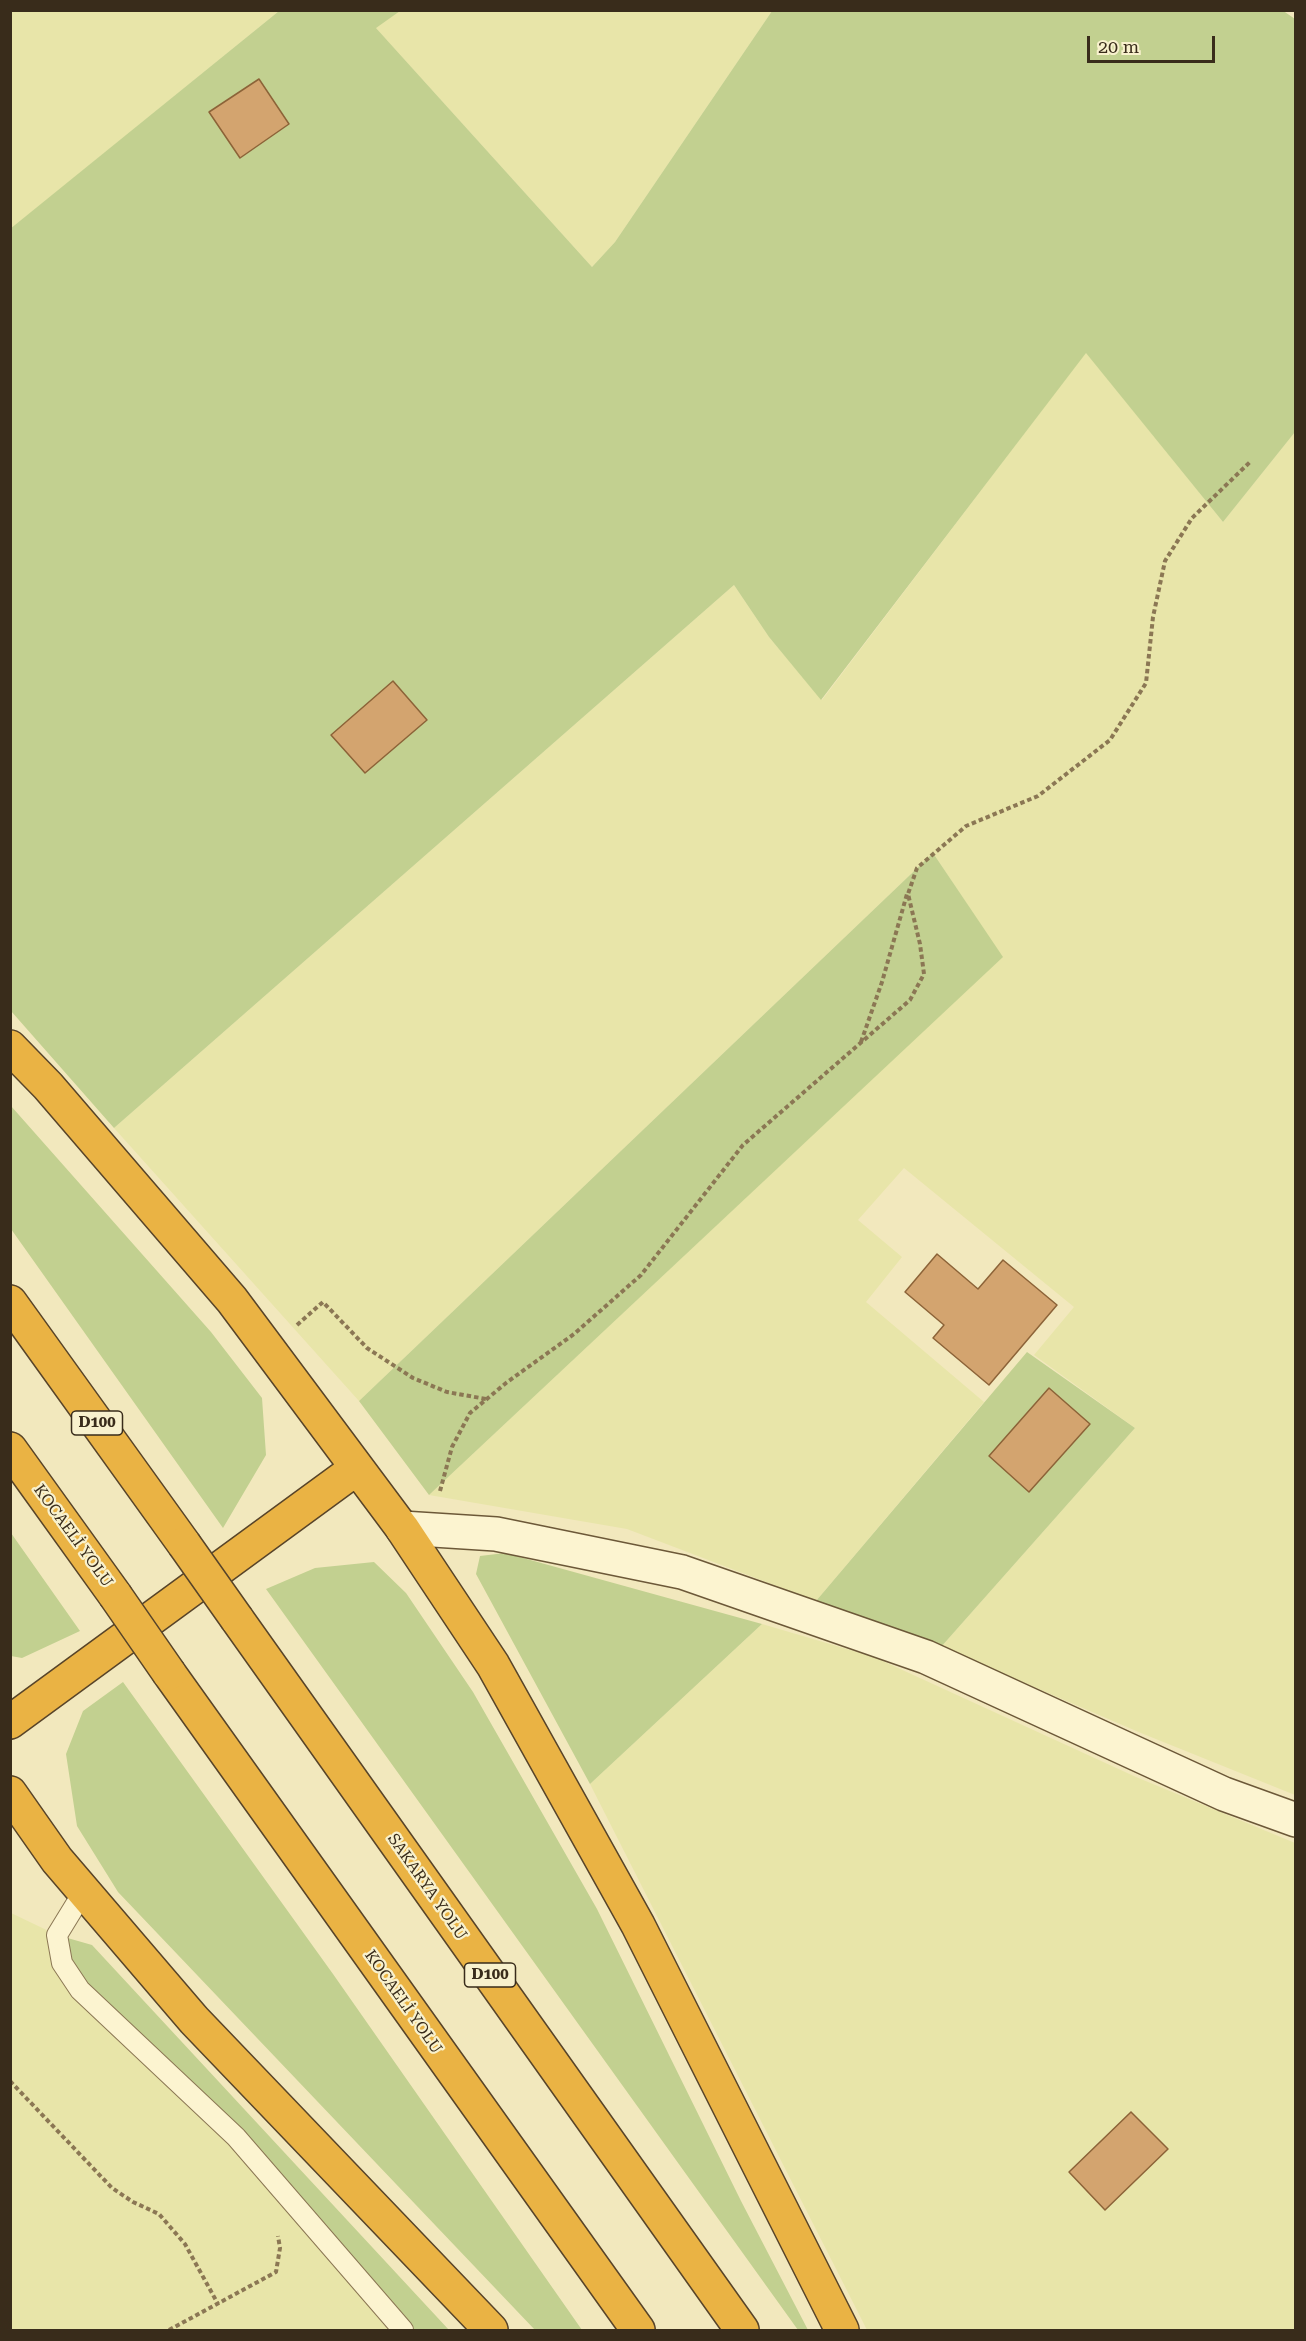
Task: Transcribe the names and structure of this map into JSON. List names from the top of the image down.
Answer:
{
  "streets": {
    "highway": ["D100", "KOCAELİ YOLU", "SAKARYA YOLU"]
  },
  "scale_bar": "20 m"
}
